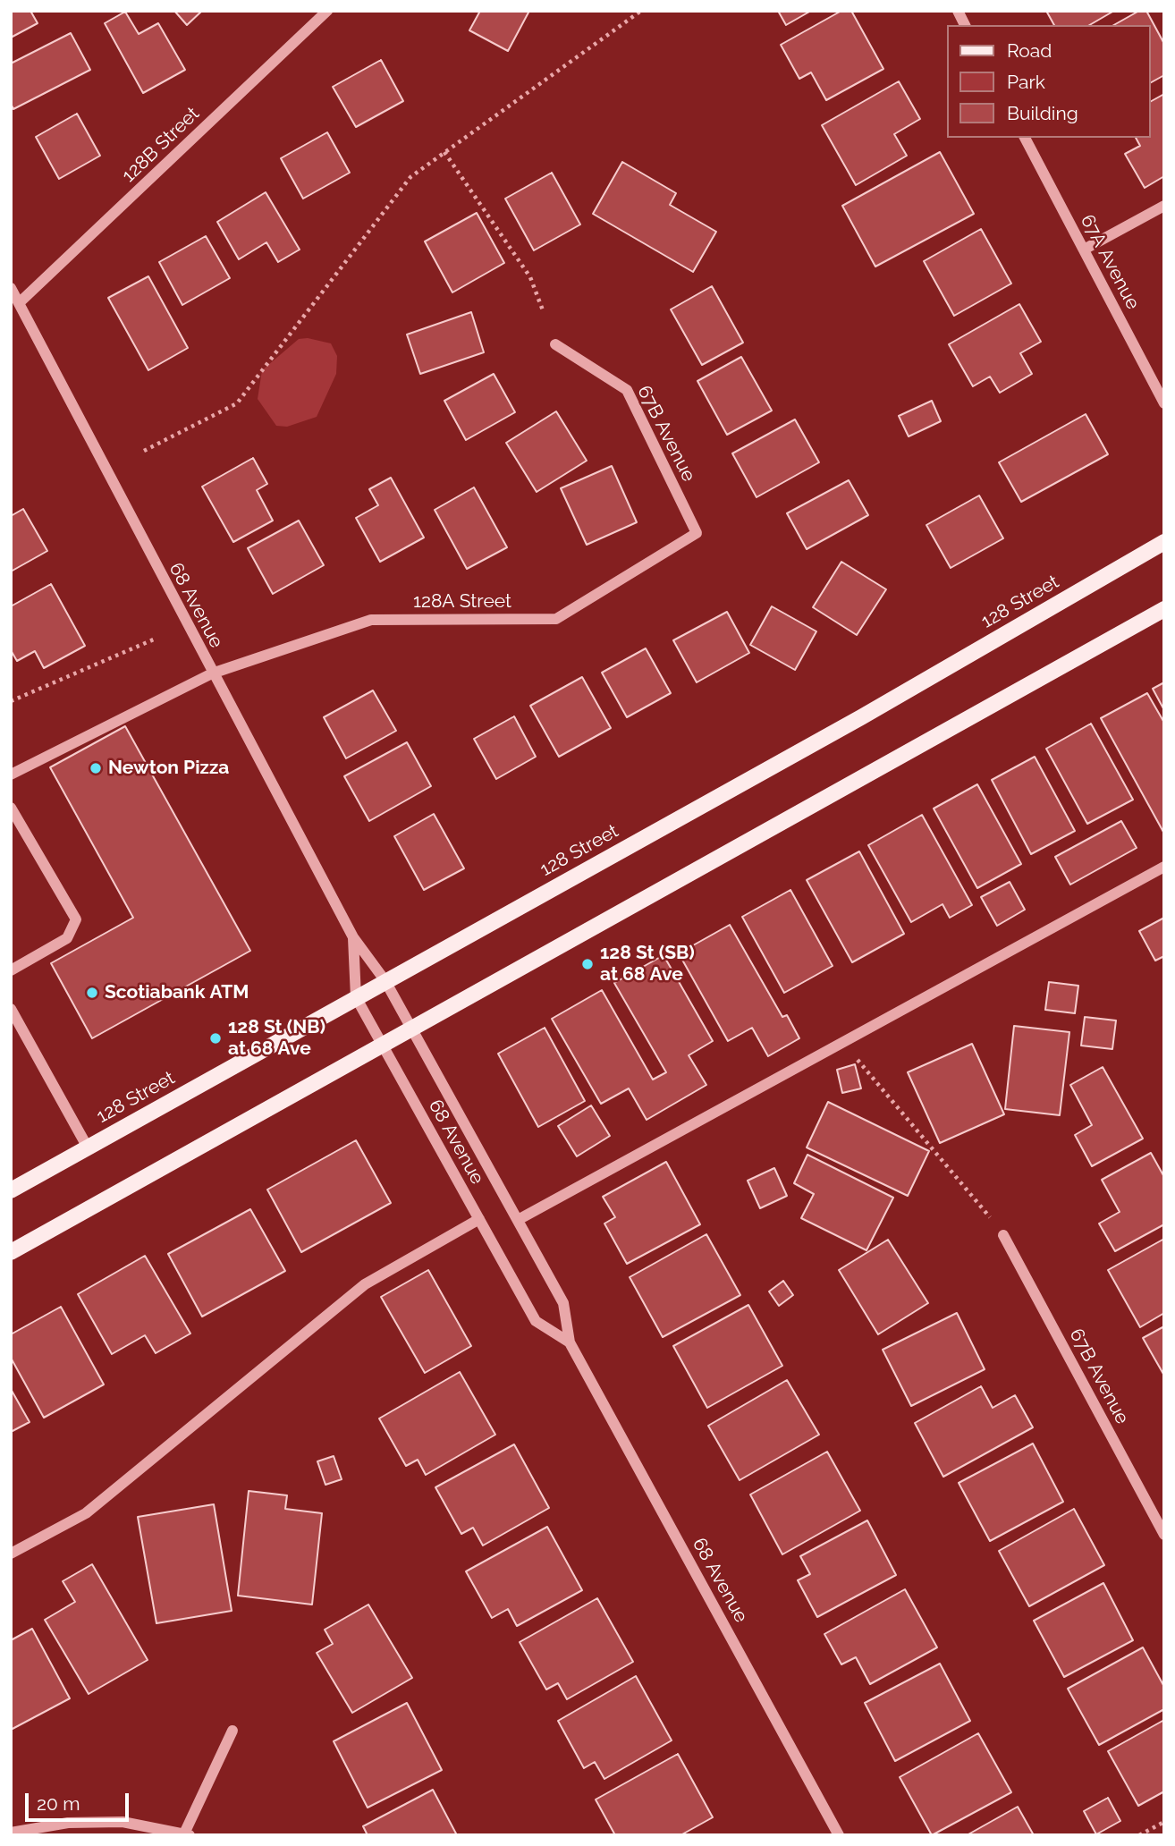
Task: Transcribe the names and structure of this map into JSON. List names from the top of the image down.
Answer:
{
  "streets": {
    "main road": ["128 Street"],
    "street": [
      "128B Street",
      "67A Avenue",
      "67B Avenue",
      "128A Street",
      "68 Avenue"
    ]
  },
  "crossings": [
    ["128B Street", "68 Avenue"],
    ["67B Avenue", "128A Street"],
    ["128A Street", "68 Avenue"],
    ["128 Street", "68 Avenue"]
  ],
  "places": [
    "Newton Pizza",
    "128 St (SB) at 68 Ave",
    "Scotiabank ATM",
    "128 St (NB) at 68 Ave"
  ],
  "legend": ["Road", "Park", "Building"],
  "scale_bar": "20 m"
}
